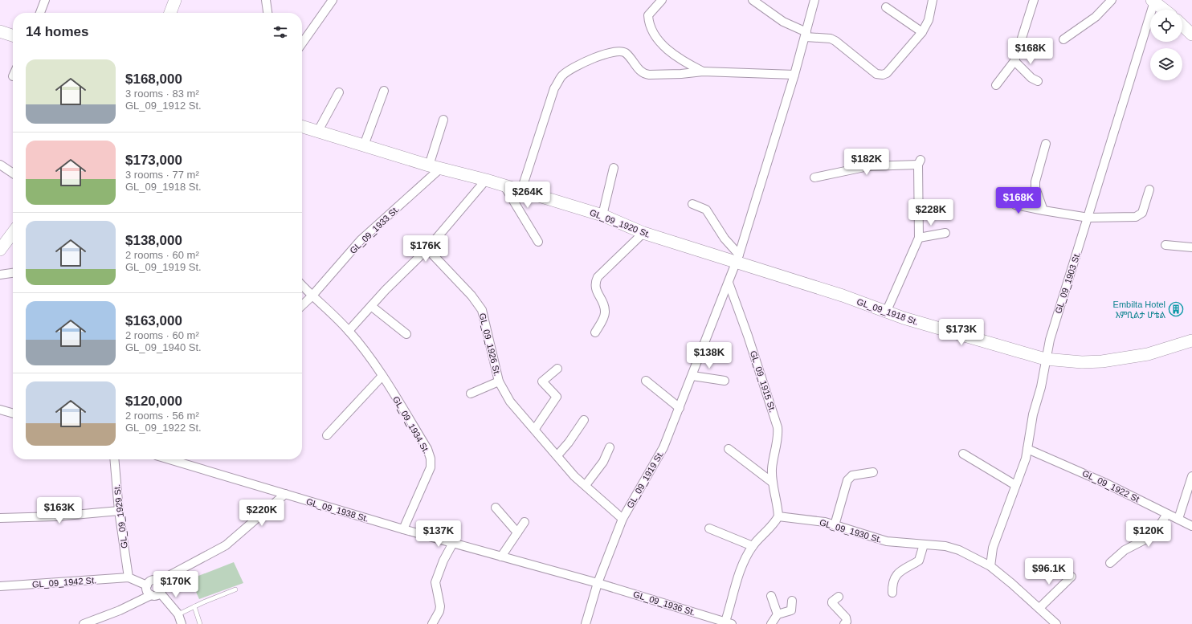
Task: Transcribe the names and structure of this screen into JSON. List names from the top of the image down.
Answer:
{
  "streets": {
    "main road": ["GL_09_1920 St.", "GL_09_1918 St."],
    "street": [
      "GL_09_1933 St.",
      "GL_09_1903 St.",
      "GL_09_1926 St.",
      "GL_09_1915 St.",
      "GL_09_1934 St.",
      "GL_09_1919 St.",
      "GL_09_1922 St",
      "GL_09_1938 St.",
      "GL_09_1929 St.",
      "GL_09_1930 St.",
      "GL_09_1942 St.",
      "GL_09_1936 St."
    ]
  },
  "crossings": [
    ["GL_09_1920 St.", "GL_09_1933 St."],
    ["GL_09_1920 St.", "GL_09_1918 St."],
    ["GL_09_1920 St.", "GL_09_1919 St."],
    ["GL_09_1933 St.", "GL_09_1934 St."],
    ["GL_09_1903 St.", "GL_09_1918 St."],
    ["GL_09_1903 St.", "GL_09_1922 St"],
    ["GL_09_1903 St.", "GL_09_1930 St."],
    ["GL_09_1918 St.", "GL_09_1919 St."],
    ["GL_09_1926 St.", "GL_09_1919 St."],
    ["GL_09_1915 St.", "GL_09_1919 St."],
    ["GL_09_1915 St.", "GL_09_1930 St."],
    ["GL_09_1934 St.", "GL_09_1938 St."],
    ["GL_09_1919 St.", "GL_09_1938 St."],
    ["GL_09_1919 St.", "GL_09_1936 St."],
    ["GL_09_1938 St.", "GL_09_1936 St."],
    ["GL_09_1929 St.", "GL_09_1942 St."]
  ],
  "places": {
    "building": ["Embilta Hotel እምቢልታ ሆቴል"]
  },
  "page": {
    "heading": "14 homes",
    "price": [
      "$168K",
      "$182K",
      "$264K",
      "$168K",
      "$228K",
      "$176K",
      "$173K",
      "$138K",
      "$163K",
      "$220K",
      "$137K",
      "$120K",
      "$96.1K",
      "$170K"
    ],
    "list": [
      {
        "name": "$168,000",
        "note": "3 rooms · 83 m² · GL_09_1912 St."
      },
      {
        "name": "$173,000",
        "note": "3 rooms · 77 m² · GL_09_1918 St."
      },
      {
        "name": "$138,000",
        "note": "2 rooms · 60 m² · GL_09_1919 St."
      },
      {
        "name": "$163,000",
        "note": "2 rooms · 60 m² · GL_09_1940 St."
      },
      {
        "name": "$120,000",
        "note": "2 rooms · 56 m² · GL_09_1922 St."
      }
    ]
  }
}
